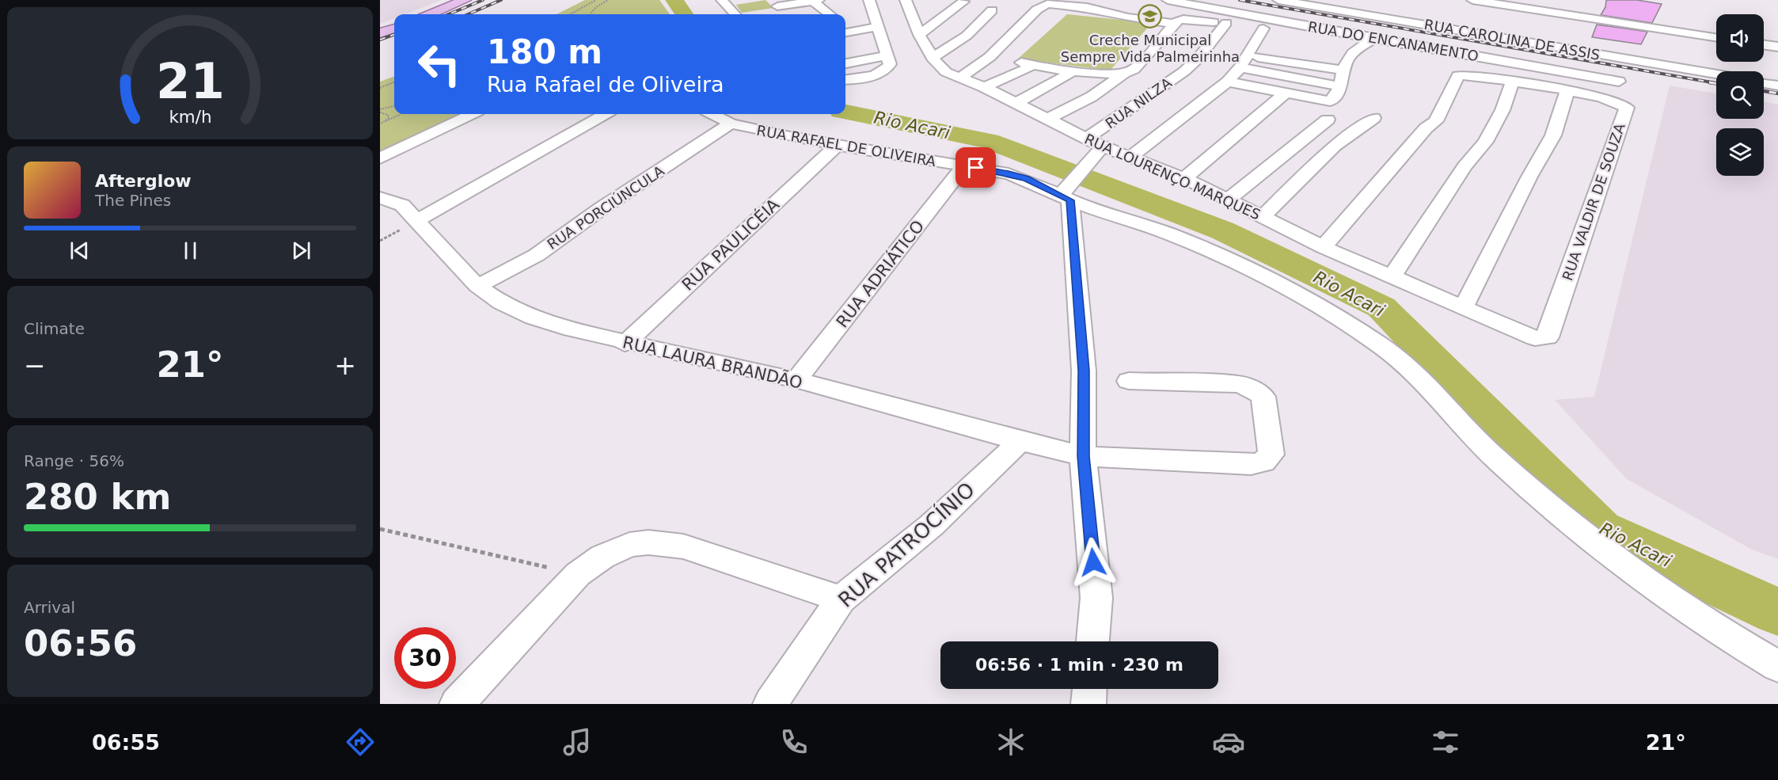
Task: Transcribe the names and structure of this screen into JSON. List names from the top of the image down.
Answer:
{
  "streets": {
    "street": [
      "RUA CAROLINA DE ASSIS",
      "RUA DO ENCANAMENTO",
      "RUA NILZA",
      "RUA RAFAEL DE OLIVEIRA",
      "RUA LOURENÇO MARQUES",
      "RUA VALDIR DE SOUZA",
      "RUA PORCIÚNCULA",
      "RUA PAULICÉIA",
      "RUA ADRIÁTICO",
      "RUA LAURA BRANDÃO",
      "RUA PATROCÍNIO"
    ]
  },
  "crossings": [
    ["RUA NILZA", "RUA LOURENÇO MARQUES"],
    ["RUA RAFAEL DE OLIVEIRA", "RUA PORCIÚNCULA"],
    ["RUA RAFAEL DE OLIVEIRA", "RUA PAULICÉIA"],
    ["RUA RAFAEL DE OLIVEIRA", "RUA ADRIÁTICO"],
    ["RUA LOURENÇO MARQUES", "RUA VALDIR DE SOUZA"],
    ["RUA PORCIÚNCULA", "RUA LAURA BRANDÃO"],
    ["RUA PAULICÉIA", "RUA LAURA BRANDÃO"],
    ["RUA ADRIÁTICO", "RUA LAURA BRANDÃO"],
    ["RUA LAURA BRANDÃO", "RUA PATROCÍNIO"]
  ],
  "water": ["Rio Acari"],
  "places": {
    "school or university": ["Creche Municipal Sempre Vida Palmeirinha"]
  },
  "page": {
    "turn": ["180 m", "Rua Rafael de Oliveira"],
    "song": ["Afterglow", "The Pines"],
    "tile": [
      "Climate",
      ["Range · 56%", "280 km"],
      ["Arrival", "06:56"]
    ],
    "heat": ["−", "21°", "+"],
    "limit": "30",
    "trip": "06:56 · 1 min · 230 m",
    "tabs": ["06:55", "21°"],
    "gauge": ["21", "km/h"]
  }
}
